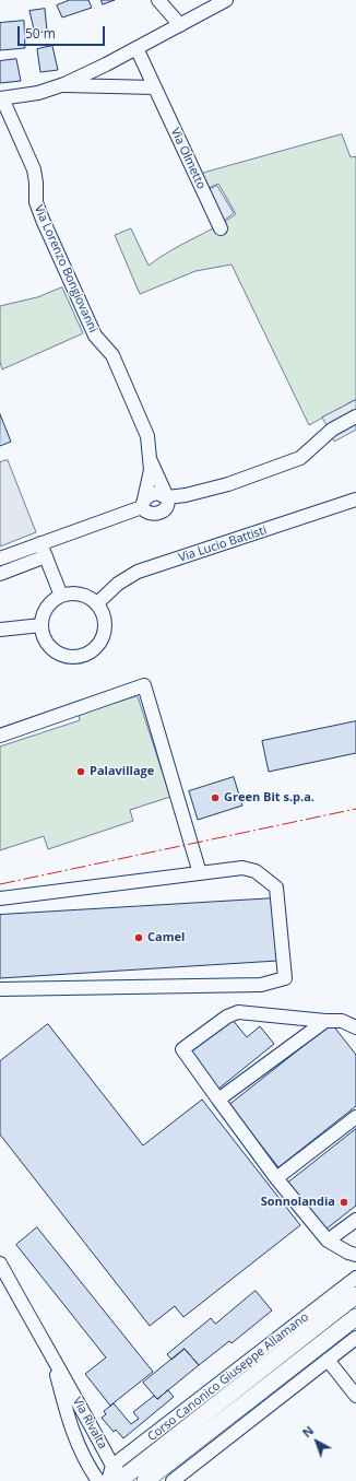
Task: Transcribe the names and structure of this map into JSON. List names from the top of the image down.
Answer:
{
  "streets": {
    "main road": ["Corso Canonico Giuseppe Allamano"],
    "street": [
      "Via Olmetto",
      "Via Lorenzo Bongiovanni",
      "Via Lucio Battisti",
      "Via Rivalta"
    ]
  },
  "crossings": [
    ["Corso Canonico Giuseppe Allamano", "Via Rivalta"]
  ],
  "places": [
    "Palavillage",
    "Green Bit s.p.a.",
    "Camel",
    "Sonnolandia"
  ],
  "scale_bar": "50 m",
  "north": "top left"
}
